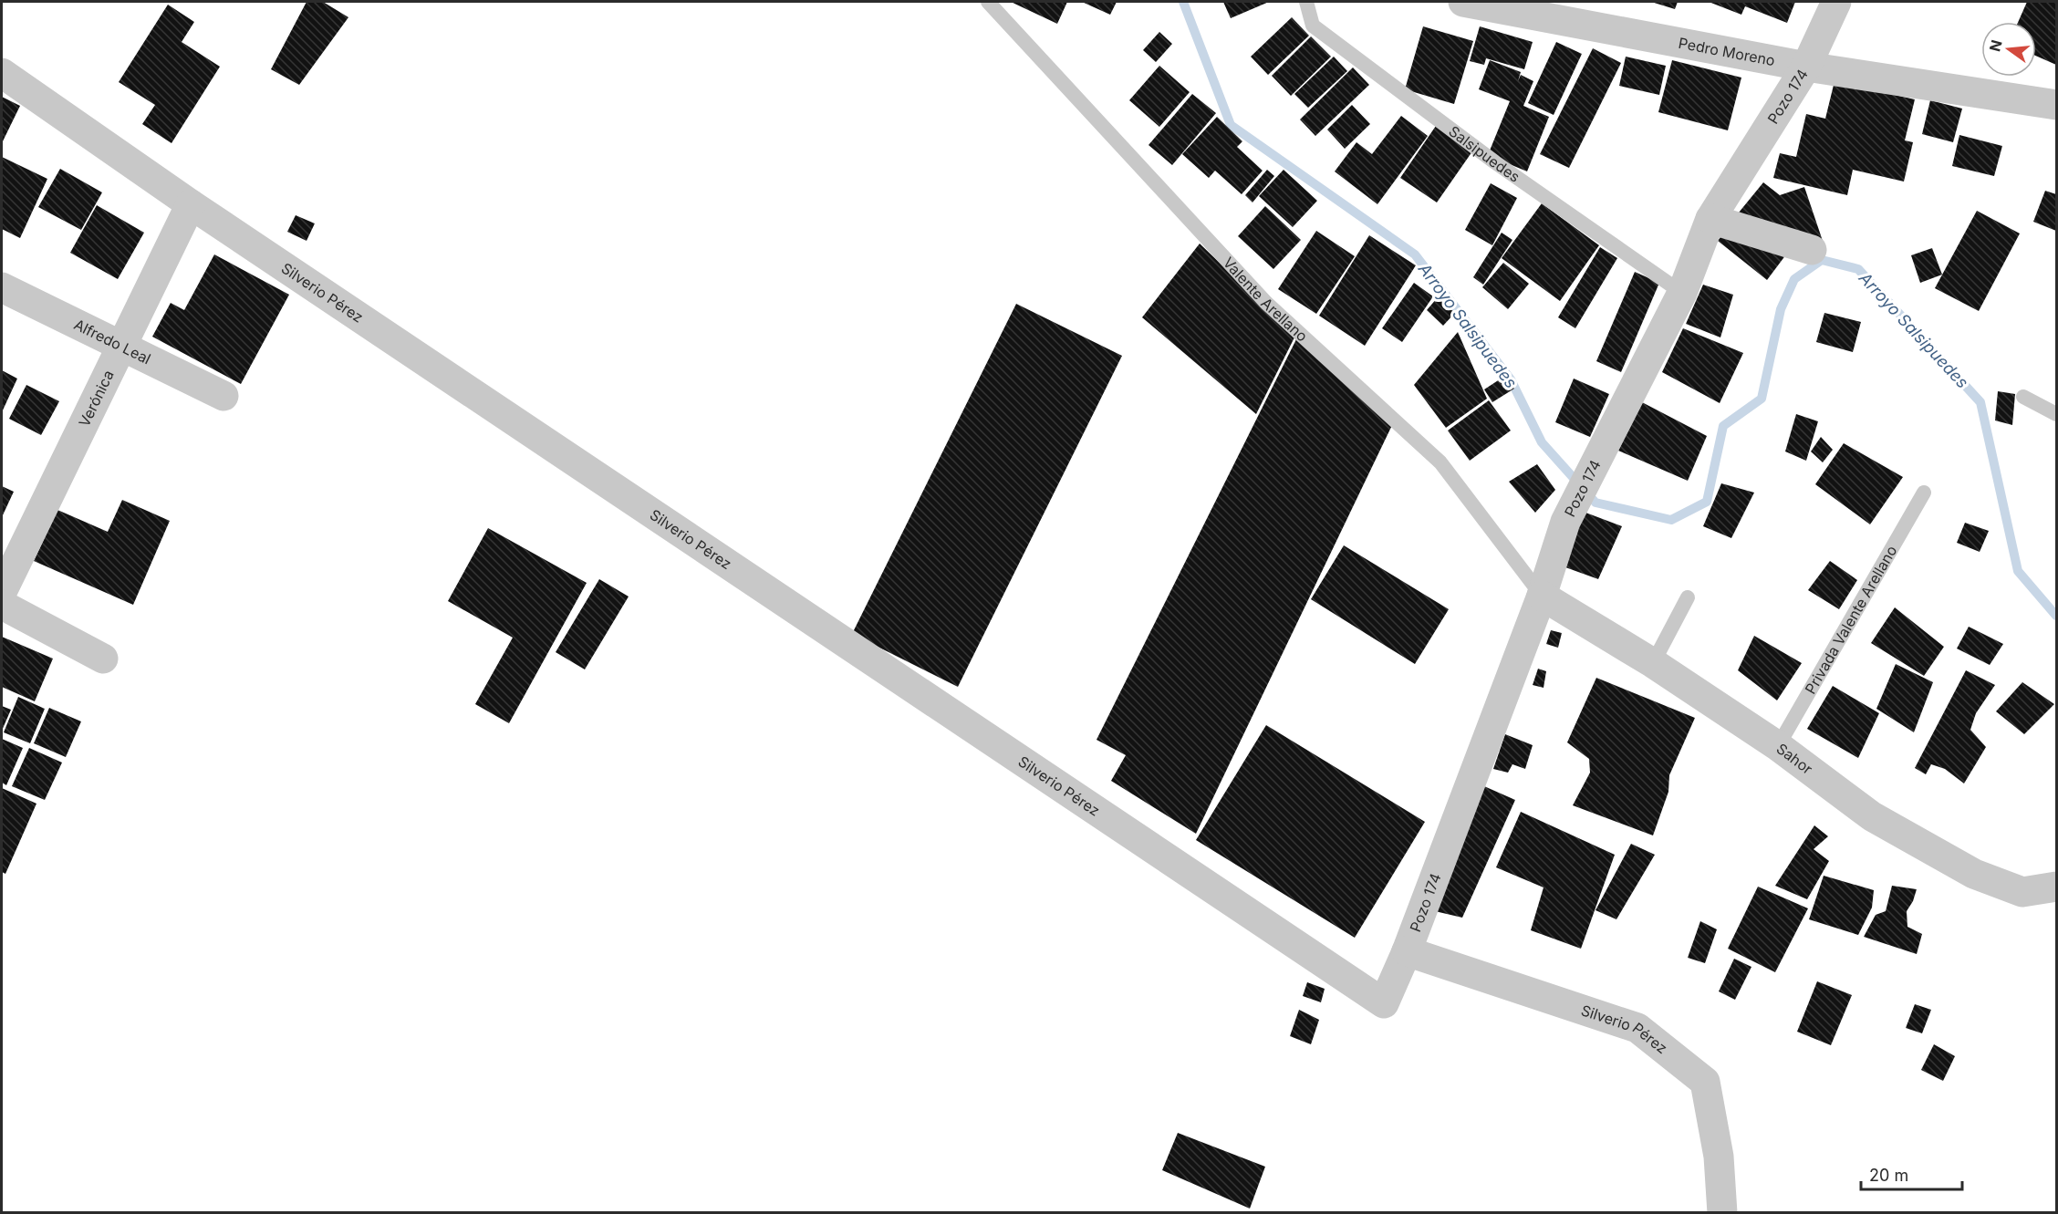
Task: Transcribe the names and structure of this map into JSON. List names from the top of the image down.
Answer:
{
  "streets": {
    "street": [
      "Pedro Moreno",
      "Pozo 174",
      "Silverio Pérez",
      "Alfredo Leal",
      "Verónica",
      "Sahor"
    ],
    "lane": ["Salsipuedes", "Valente Arellano", "Privada Valente Arellano"]
  },
  "crossings": [
    ["Pedro Moreno", "Pozo 174"],
    ["Pozo 174", "Salsipuedes"],
    ["Pozo 174", "Silverio Pérez"],
    ["Pozo 174", "Valente Arellano"],
    ["Pozo 174", "Sahor"],
    ["Silverio Pérez", "Verónica"],
    ["Valente Arellano", "Sahor"],
    ["Alfredo Leal", "Verónica"],
    ["Privada Valente Arellano", "Sahor"]
  ],
  "water": ["Arroyo Salsipuedes"],
  "scale_bar": "20 m",
  "north": "left"
}
